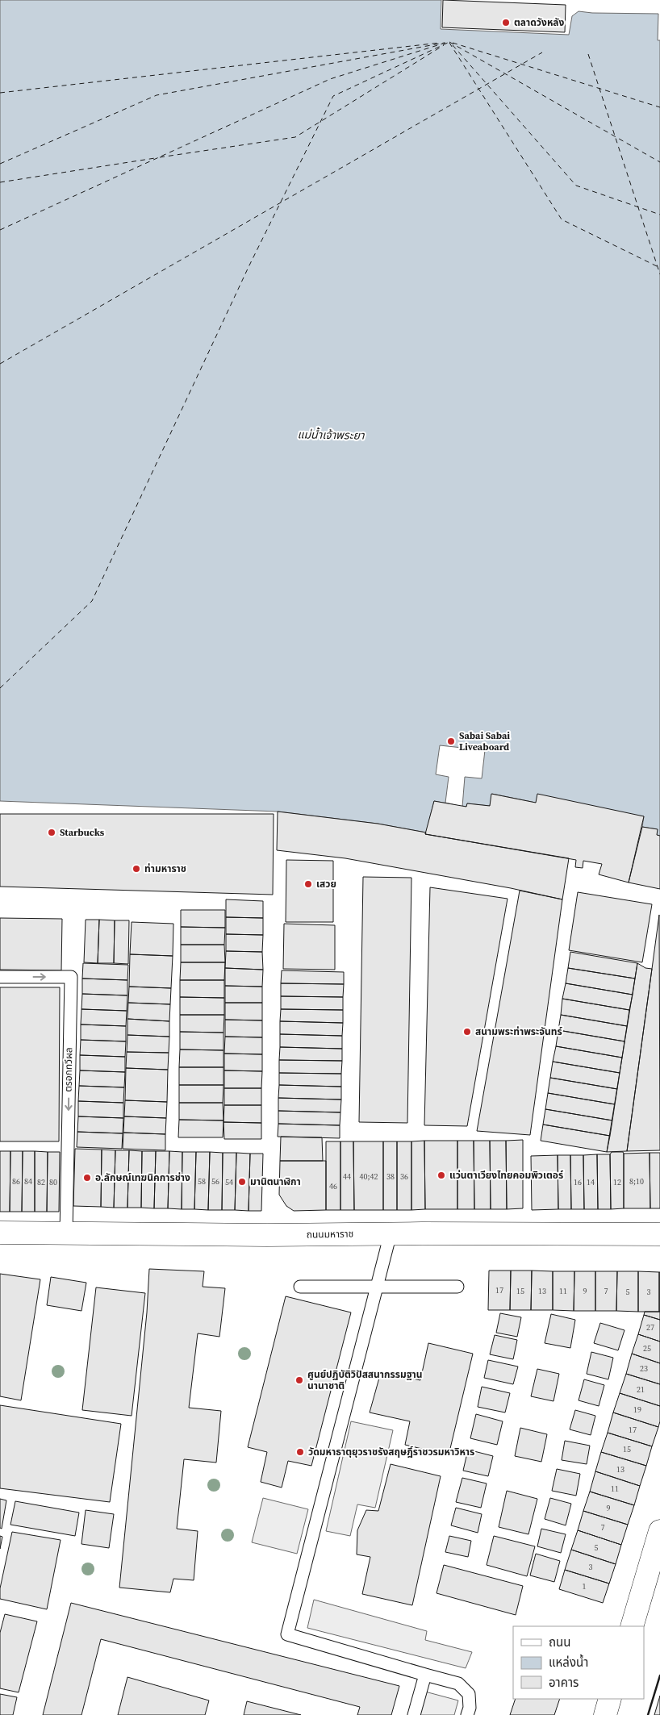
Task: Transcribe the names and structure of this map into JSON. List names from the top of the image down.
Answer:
{
  "streets": {
    "street": ["ถนนมหาราช"],
    "lane": ["ตรอกทวีผล"]
  },
  "crossings": [
    ["ตรอกทวีผล", "ถนนมหาราช"]
  ],
  "one_way": ["ตรอกทวีผล"],
  "water": ["แม่น้ำเจ้าพระยา"],
  "places": [
    "ตลาดวังหลัง",
    "Sabai Sabai Liveaboard",
    "Starbucks",
    "ท่ามหาราช",
    "เสวย",
    "สนามพระท่าพระจันทร์",
    "แว่นตาเวียงไทยคอมพิวเตอร์",
    "อ.ลักษณ์เทฆนิคการช่าง",
    "มานิตนาฬิกา",
    "ศูนย์ปฏิบัติวิปัสสนากรรมฐาน นานาชาติ",
    "วัดมหาธาตุยุวราชรังสฤษฎิ์ราชวรมหาวิหาร"
  ],
  "house_numbers": [
    "44",
    "40;42",
    "38",
    "36",
    "86",
    "84",
    "58",
    "56",
    "8;10",
    "82",
    "80",
    "54",
    "16",
    "14",
    "12",
    "46",
    "17",
    "15",
    "13",
    "11",
    "9",
    "7",
    "5",
    "3",
    "27",
    "25",
    "23",
    "21",
    "19",
    "17",
    "15",
    "13",
    "11",
    "9",
    "7",
    "5",
    "3",
    "1"
  ],
  "legend": ["ถนน", "แหล่งน้ำ", "อาคาร"]
}
